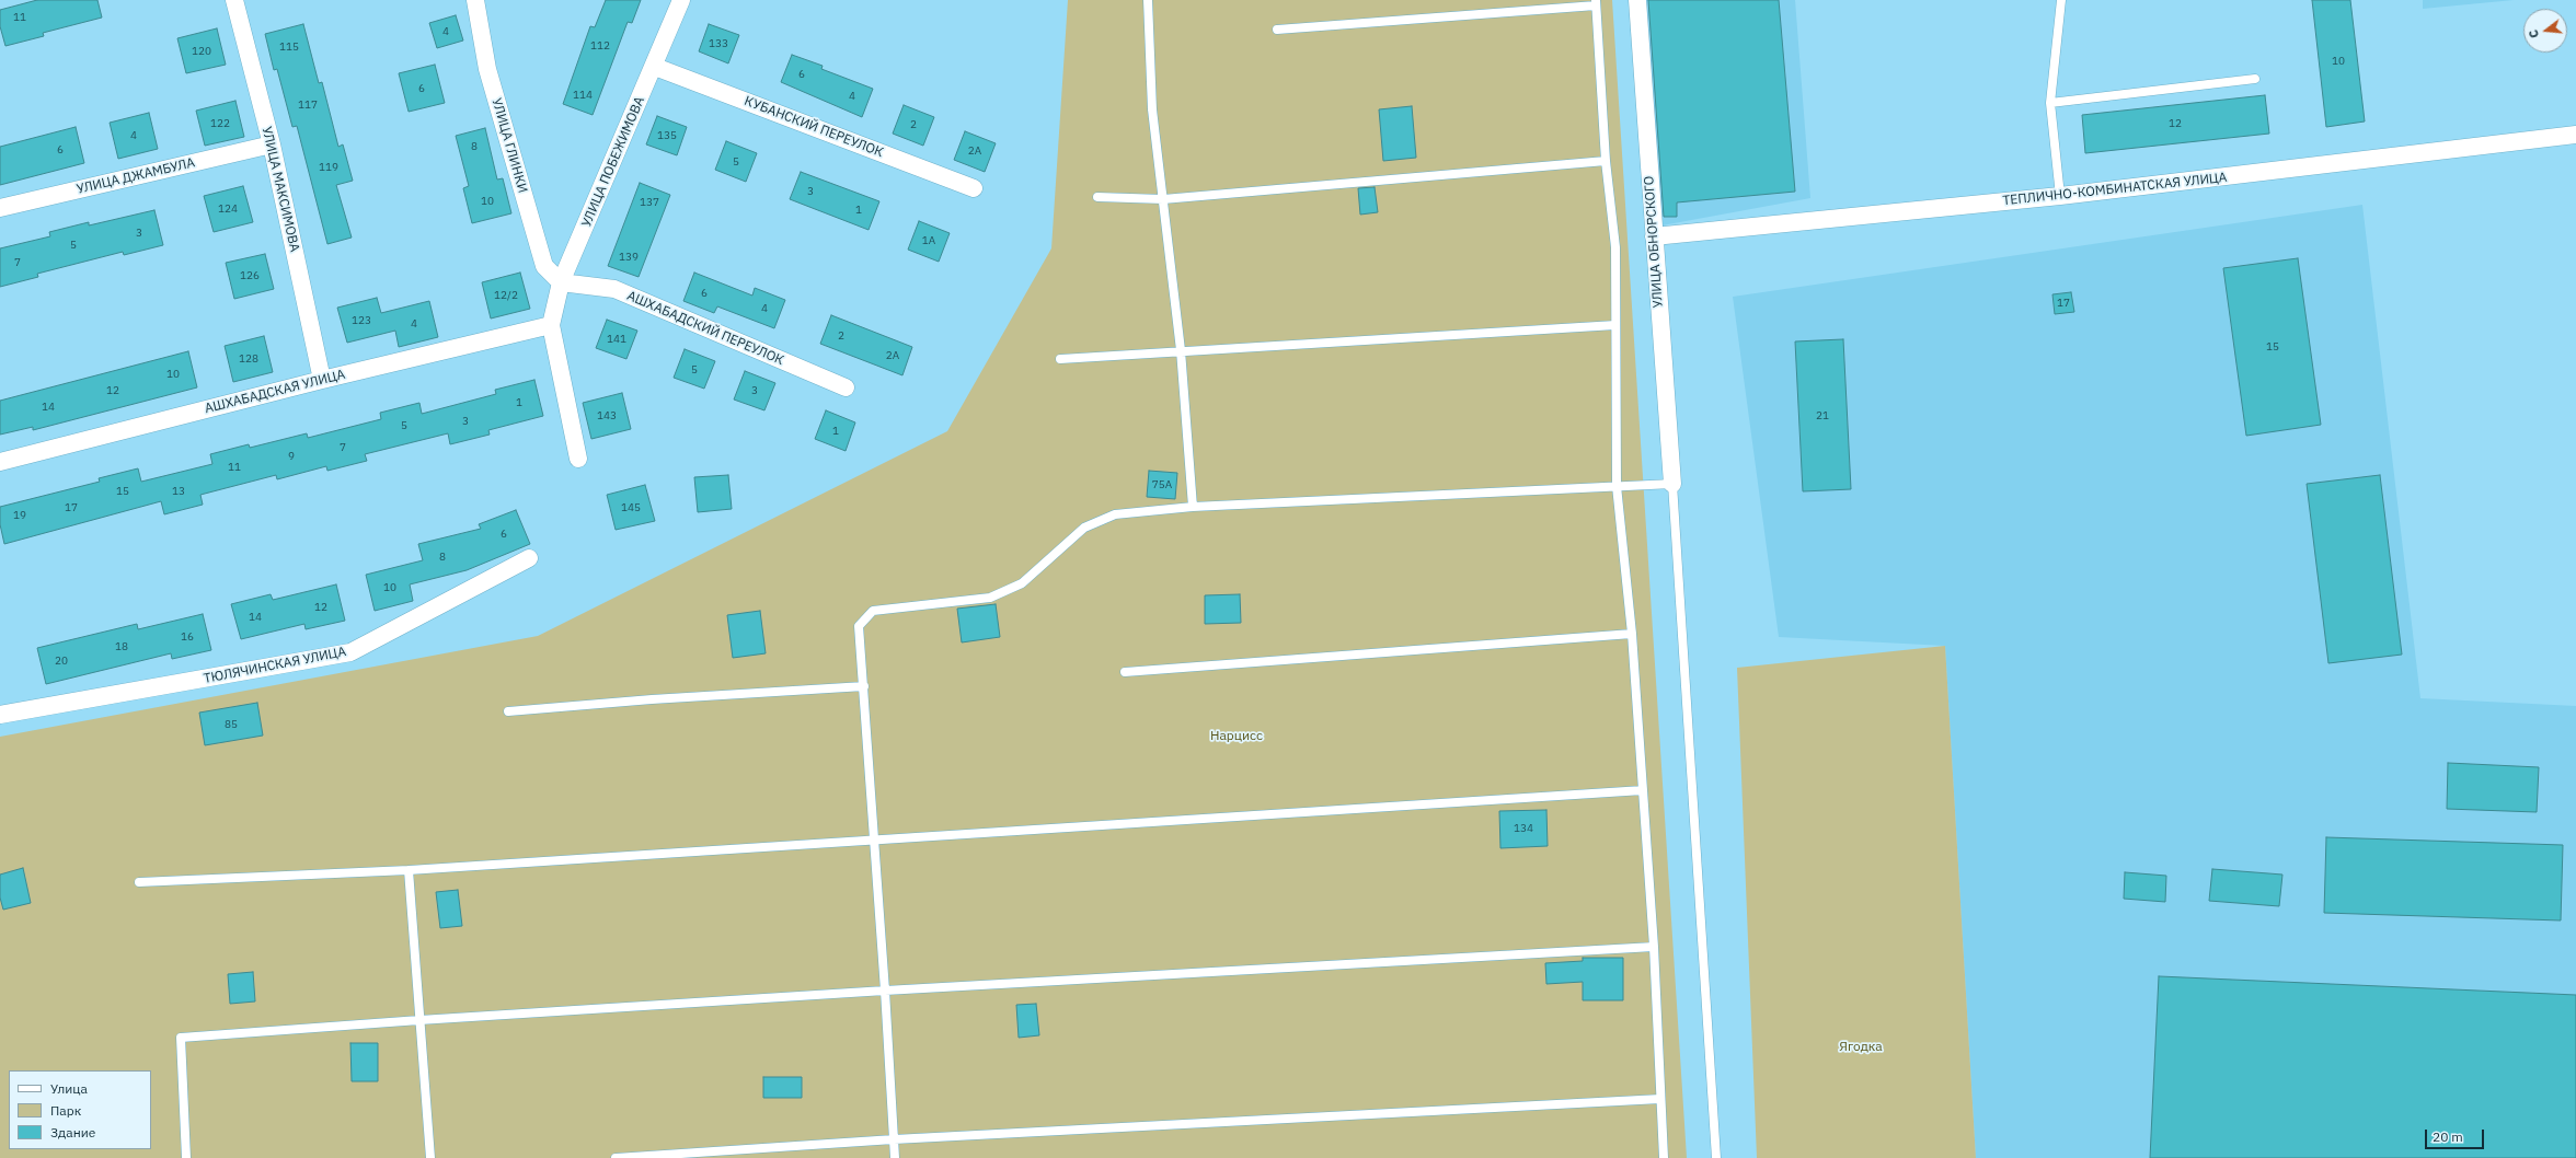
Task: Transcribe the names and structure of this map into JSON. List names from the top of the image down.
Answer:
{
  "streets": {
    "street": [
      "КУБАНСКИЙ ПЕРЕУЛОК",
      "УЛИЦА ГЛИНКИ",
      "УЛИЦА ПОБЕЖИМОВА",
      "УЛИЦА ДЖАМБУЛА",
      "УЛИЦА МАКСИМОВА",
      "ТЕПЛИЧНО-КОМБИНАТСКАЯ УЛИЦА",
      "УЛИЦА ОБНОРСКОГО",
      "АШХАБАДСКИЙ ПЕРЕУЛОК",
      "АШХАБАДСКАЯ УЛИЦА",
      "ТЮЛЯЧИНСКАЯ УЛИЦА"
    ]
  },
  "crossings": [
    ["КУБАНСКИЙ ПЕРЕУЛОК", "УЛИЦА ПОБЕЖИМОВА"],
    ["УЛИЦА ГЛИНКИ", "УЛИЦА ПОБЕЖИМОВА"],
    ["УЛИЦА ГЛИНКИ", "АШХАБАДСКИЙ ПЕРЕУЛОК"],
    ["УЛИЦА ПОБЕЖИМОВА", "АШХАБАДСКИЙ ПЕРЕУЛОК"],
    ["УЛИЦА ПОБЕЖИМОВА", "АШХАБАДСКАЯ УЛИЦА"],
    ["УЛИЦА ДЖАМБУЛА", "УЛИЦА МАКСИМОВА"],
    ["УЛИЦА МАКСИМОВА", "АШХАБАДСКАЯ УЛИЦА"],
    ["ТЕПЛИЧНО-КОМБИНАТСКАЯ УЛИЦА", "УЛИЦА ОБНОРСКОГО"]
  ],
  "parks": ["Нарцисс", "Ягодка"],
  "house_numbers": [
    "11",
    "4",
    "133",
    "112",
    "115",
    "120",
    "10",
    "6",
    "6",
    "114",
    "4",
    "117",
    "122",
    "12",
    "2",
    "4",
    "135",
    "8",
    "6",
    "2А",
    "5",
    "119",
    "3",
    "10",
    "137",
    "124",
    "1",
    "3",
    "1А",
    "5",
    "139",
    "7",
    "126",
    "6",
    "12/2",
    "17",
    "4",
    "123",
    "4",
    "2",
    "141",
    "15",
    "2А",
    "128",
    "5",
    "10",
    "12",
    "3",
    "1",
    "14",
    "143",
    "21",
    "3",
    "5",
    "1",
    "7",
    "9",
    "11",
    "75А",
    "15",
    "13",
    "17",
    "145",
    "19",
    "6",
    "8",
    "10",
    "12",
    "14",
    "16",
    "18",
    "20",
    "85",
    "134"
  ],
  "legend": ["Улица", "Парк", "Здание"],
  "scale_bar": "20 m",
  "north": "left"
}
